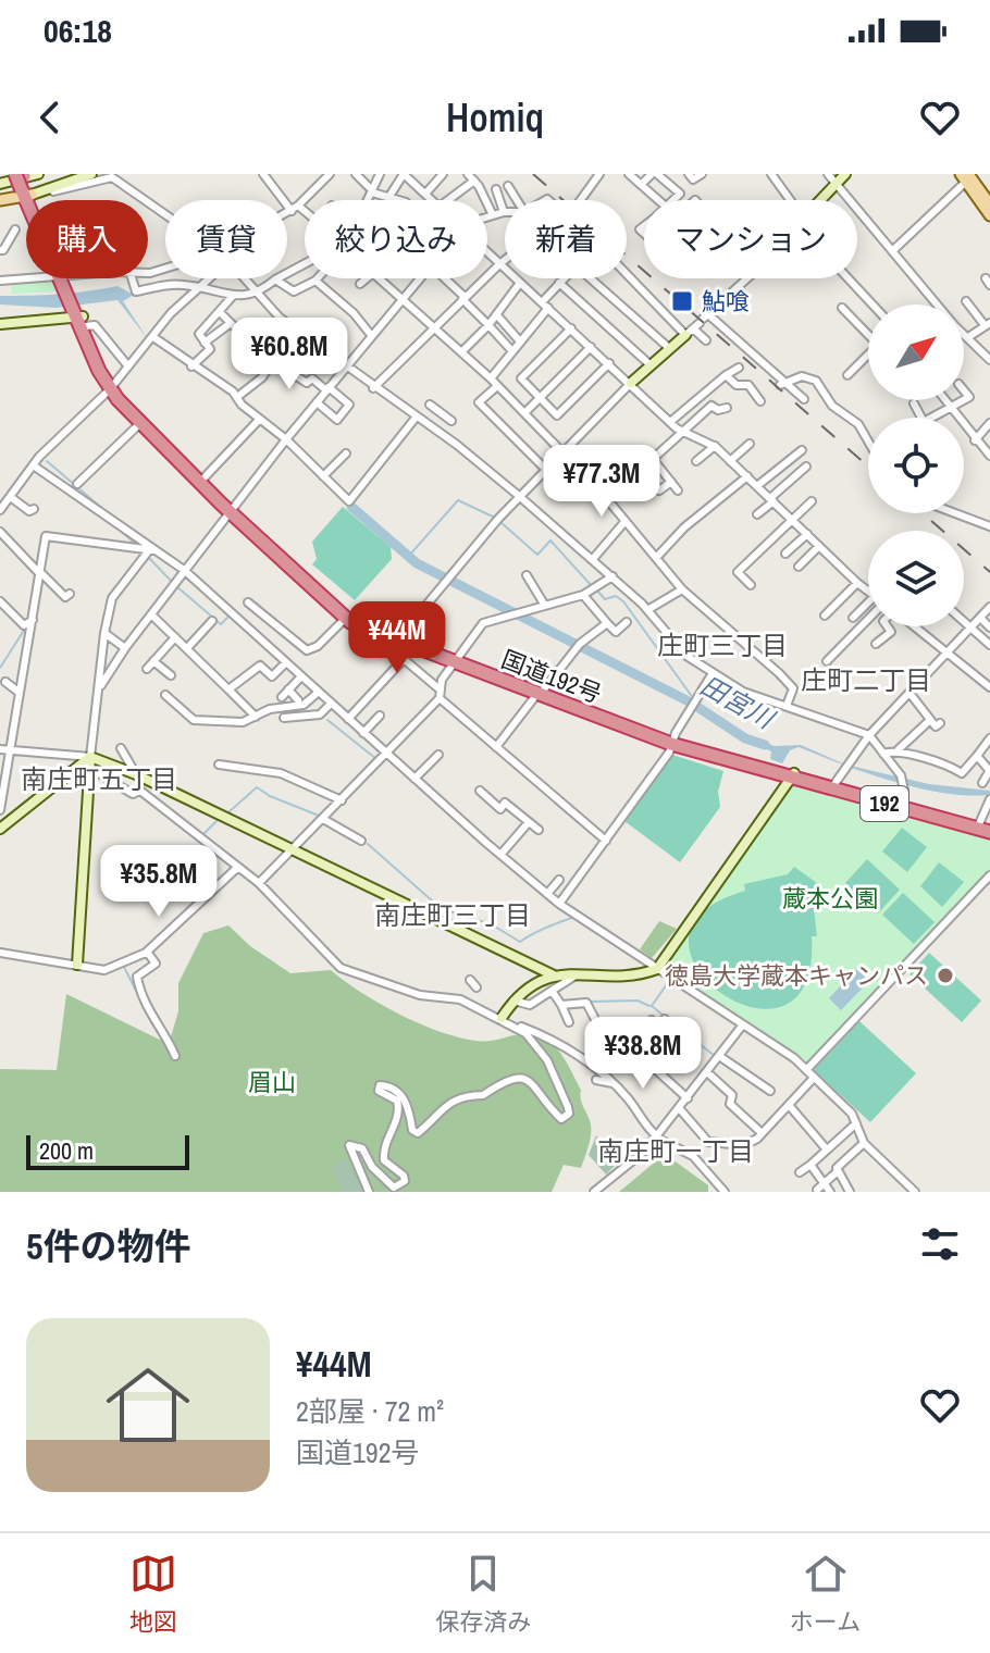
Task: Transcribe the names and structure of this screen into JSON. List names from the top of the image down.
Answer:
{
  "streets": {
    "highway": ["国道192号", "192"]
  },
  "districts": [
    "庄町三丁目",
    "庄町二丁目",
    "南庄町五丁目",
    "南庄町三丁目",
    "南庄町一丁目"
  ],
  "water": ["田宮川"],
  "parks": ["蔵本公園", "眉山"],
  "places": {
    "transit": ["鮎喰"],
    "other": ["徳島大学蔵本キャンパス"]
  },
  "scale_bar": "200 m",
  "north": "top right",
  "page": {
    "status": "06:18",
    "header": "Homiq",
    "chip": [
      "購入",
      "賃貸",
      "絞り込み",
      "新着",
      "マンション"
    ],
    "price": [
      "¥60.8M",
      "¥77.3M",
      "¥44M",
      "¥35.8M",
      "¥38.8M"
    ],
    "scale": "200 m",
    "heading": "5件の物件",
    "list": [
      {
        "name": "¥44M",
        "note": "2部屋 · 72 m² · 国道192号"
      }
    ],
    "tabs": ["地図", "保存済み", "ホーム"]
  }
}
